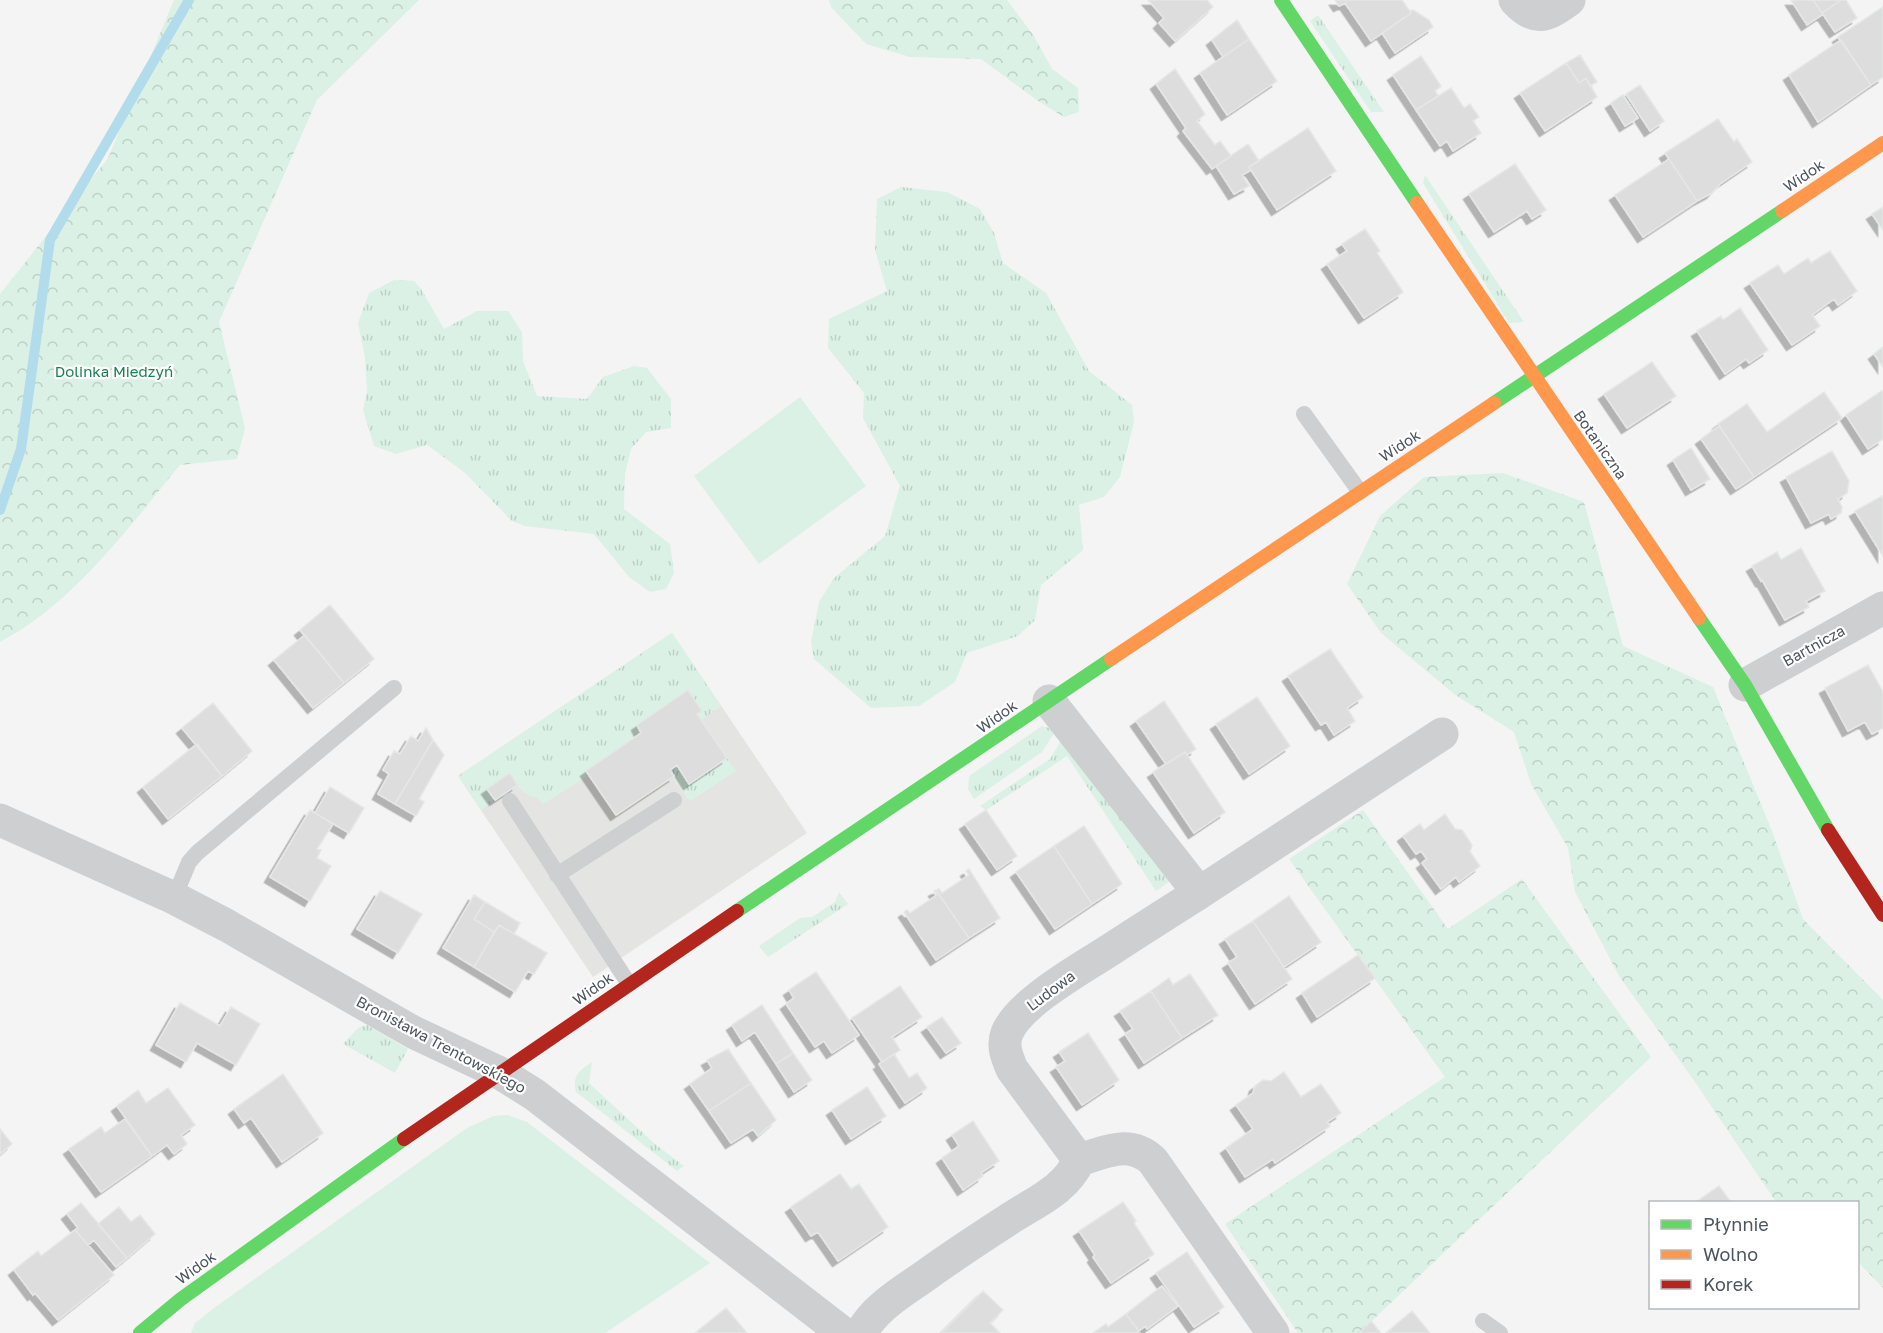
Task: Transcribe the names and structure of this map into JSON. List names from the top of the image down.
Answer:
{
  "streets": {
    "street": [
      "Widok",
      "Botaniczna",
      "Bartnicza",
      "Ludowa",
      "Bronisława Trentowskiego"
    ]
  },
  "crossings": [
    ["Widok", "Botaniczna"],
    ["Widok", "Bronisława Trentowskiego"],
    ["Botaniczna", "Bartnicza"]
  ],
  "parks": ["Dolinka Miedzyń"],
  "legend": ["Płynnie", "Wolno", "Korek"]
}
